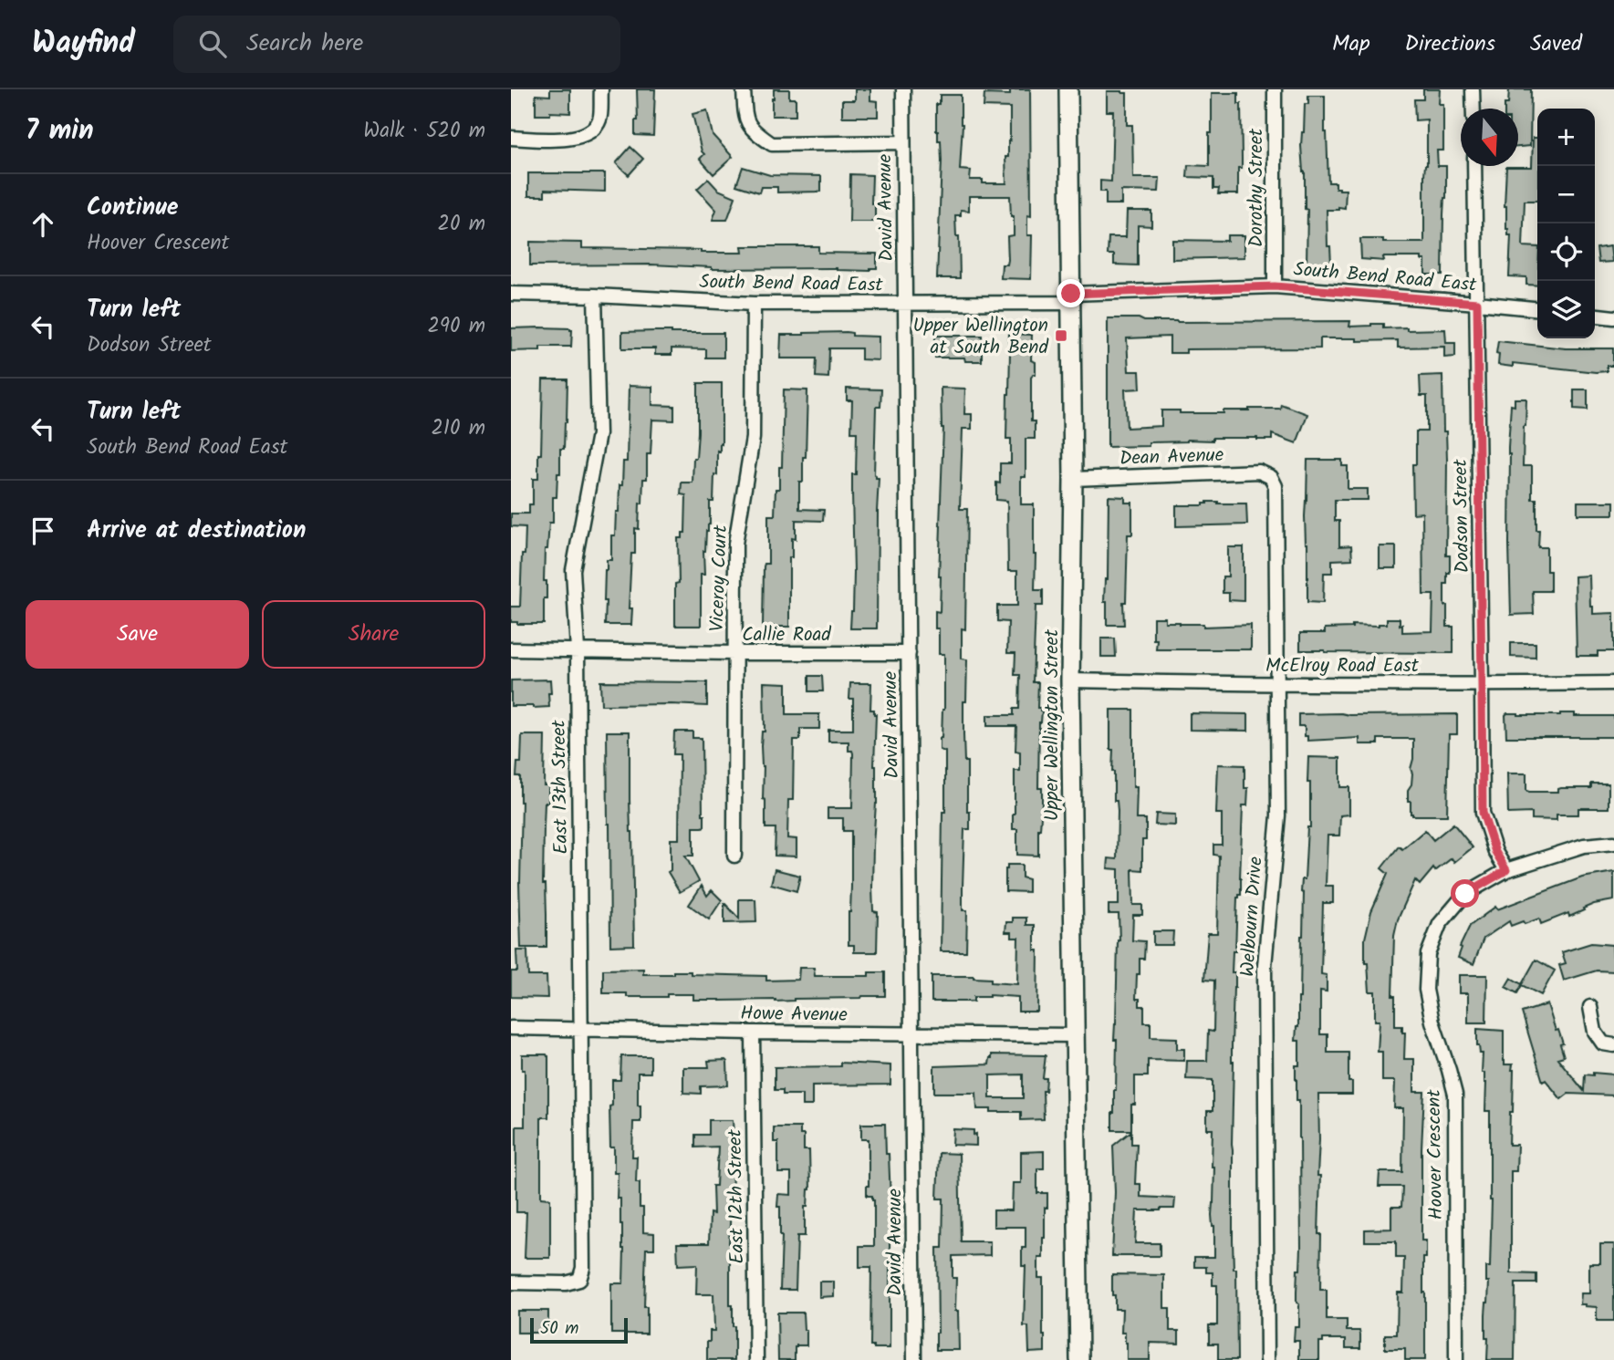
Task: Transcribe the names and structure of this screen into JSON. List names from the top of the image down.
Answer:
{
  "streets": {
    "main road": ["Upper Wellington Street"],
    "street": [
      "Dorothy Street",
      "David Avenue",
      "South Bend Road East",
      "Dean Avenue",
      "Dodson Street",
      "Viceroy Court",
      "Callie Road",
      "McElroy Road East",
      "East 13th Street",
      "Welbourn Drive",
      "Howe Avenue",
      "Hoover Crescent",
      "East 12th Street"
    ]
  },
  "crossings": [
    ["Dorothy Street", "South Bend Road East"],
    ["David Avenue", "South Bend Road East"],
    ["David Avenue", "Callie Road"],
    ["David Avenue", "Howe Avenue"],
    ["South Bend Road East", "Dodson Street"],
    ["South Bend Road East", "Viceroy Court"],
    ["South Bend Road East", "Upper Wellington Street"],
    ["South Bend Road East", "East 13th Street"],
    ["Dean Avenue", "Upper Wellington Street"],
    ["Dean Avenue", "Welbourn Drive"],
    ["Dodson Street", "McElroy Road East"],
    ["Dodson Street", "Hoover Crescent"],
    ["Viceroy Court", "Callie Road"],
    ["Callie Road", "East 13th Street"],
    ["McElroy Road East", "Upper Wellington Street"],
    ["McElroy Road East", "Welbourn Drive"],
    ["Upper Wellington Street", "Howe Avenue"],
    ["East 13th Street", "Howe Avenue"],
    ["Howe Avenue", "East 12th Street"]
  ],
  "places": {
    "transit": ["Upper Wellington at South Bend"]
  },
  "scale_bar": "50 m",
  "north": "bottom",
  "page": {
    "header": "Wayfind",
    "search": "Search here",
    "nav": ["Map", "Directions", "Saved"],
    "heading": ["7 min", "Walk · 520 m"],
    "map_buttons": ["+", "−"],
    "list": [
      ["Continue", "Hoover Crescent", "20 m"],
      ["Turn left", "Dodson Street", "290 m"],
      ["Turn left", "South Bend Road East", "210 m"],
      "Arrive at destination"
    ],
    "buttons": ["Save", "Share"],
    "scale": "50 m"
  }
}
